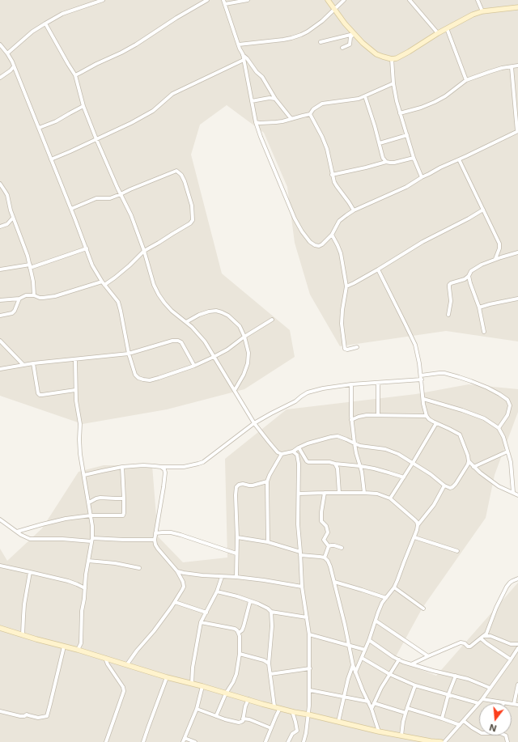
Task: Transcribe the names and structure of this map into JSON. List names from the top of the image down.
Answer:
{
  "north": "bottom"
}
